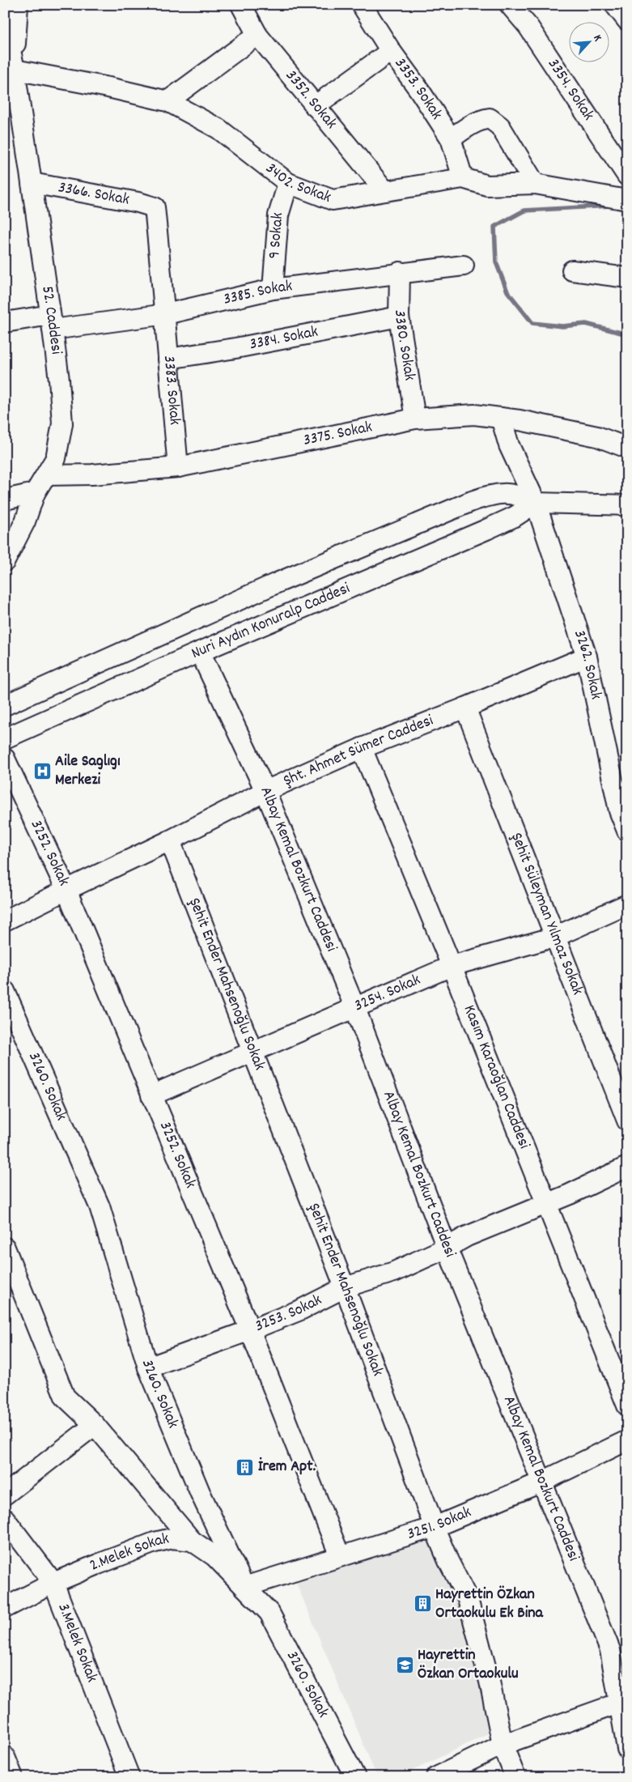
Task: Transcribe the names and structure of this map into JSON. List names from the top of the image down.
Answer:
{
  "streets": {
    "street": [
      "3353. Sokak",
      "3354. Sokak",
      "3352. Sokak",
      "3402. Sokak",
      "3366. Sokak",
      "9 Sokak",
      "3385. Sokak",
      "52. Caddesi",
      "3384. Sokak",
      "3380. Sokak",
      "3383. Sokak",
      "3375. Sokak",
      "Nuri Aydın Konuralp Caddesi",
      "3262. Sokak",
      "Şht. Ahmet Sümer Caddesi",
      "3252. Sokak",
      "Albay Kemal Bozkurt Caddesi",
      "Şehit Süleyman Yılmaz Sokak",
      "Şehit Ender Mahsenoğlu Sokak",
      "3254. Sokak",
      "Kasım Karaoğlan Caddesi",
      "3260. Sokak",
      "3253. Sokak",
      "3251. Sokak",
      "2.Melek Sokak",
      "3.Melek Sokak"
    ]
  },
  "crossings": [
    ["3353. Sokak", "3402. Sokak"],
    ["3352. Sokak", "3402. Sokak"],
    ["3402. Sokak", "9 Sokak"],
    ["3402. Sokak", "52. Caddesi"],
    ["3366. Sokak", "52. Caddesi"],
    ["3366. Sokak", "3383. Sokak"],
    ["9 Sokak", "3385. Sokak"],
    ["3385. Sokak", "52. Caddesi"],
    ["3385. Sokak", "3380. Sokak"],
    ["3385. Sokak", "3383. Sokak"],
    ["52. Caddesi", "3375. Sokak"],
    ["3384. Sokak", "3380. Sokak"],
    ["3384. Sokak", "3383. Sokak"],
    ["3380. Sokak", "3375. Sokak"],
    ["3383. Sokak", "3375. Sokak"],
    ["3375. Sokak", "3262. Sokak"],
    ["Nuri Aydın Konuralp Caddesi", "3262. Sokak"],
    ["Nuri Aydın Konuralp Caddesi", "Albay Kemal Bozkurt Caddesi"],
    ["3262. Sokak", "Şht. Ahmet Sümer Caddesi"],
    ["Şht. Ahmet Sümer Caddesi", "3252. Sokak"],
    ["Şht. Ahmet Sümer Caddesi", "Albay Kemal Bozkurt Caddesi"],
    ["Şht. Ahmet Sümer Caddesi", "Şehit Süleyman Yılmaz Sokak"],
    ["Şht. Ahmet Sümer Caddesi", "Şehit Ender Mahsenoğlu Sokak"],
    ["Şht. Ahmet Sümer Caddesi", "Kasım Karaoğlan Caddesi"],
    ["3252. Sokak", "3254. Sokak"],
    ["3252. Sokak", "3253. Sokak"],
    ["3252. Sokak", "3251. Sokak"],
    ["Albay Kemal Bozkurt Caddesi", "3254. Sokak"],
    ["Albay Kemal Bozkurt Caddesi", "3253. Sokak"],
    ["Albay Kemal Bozkurt Caddesi", "3251. Sokak"],
    ["Şehit Süleyman Yılmaz Sokak", "3254. Sokak"],
    ["Şehit Ender Mahsenoğlu Sokak", "3254. Sokak"],
    ["Şehit Ender Mahsenoğlu Sokak", "3253. Sokak"],
    ["Şehit Ender Mahsenoğlu Sokak", "3251. Sokak"],
    ["3254. Sokak", "Kasım Karaoğlan Caddesi"],
    ["Kasım Karaoğlan Caddesi", "3253. Sokak"],
    ["3260. Sokak", "3253. Sokak"],
    ["3260. Sokak", "3251. Sokak"],
    ["3260. Sokak", "2.Melek Sokak"],
    ["3251. Sokak", "2.Melek Sokak"],
    ["2.Melek Sokak", "3.Melek Sokak"]
  ],
  "places": {
    "hospital": ["Aile Saglıgı Merkezi"],
    "building": ["İrem Apt.", "Hayrettin ÖZkan Ortaokulu Ek Bina"],
    "school or university": ["Hayrettin Özkan Ortaokulu"]
  },
  "north": "top right"
}
